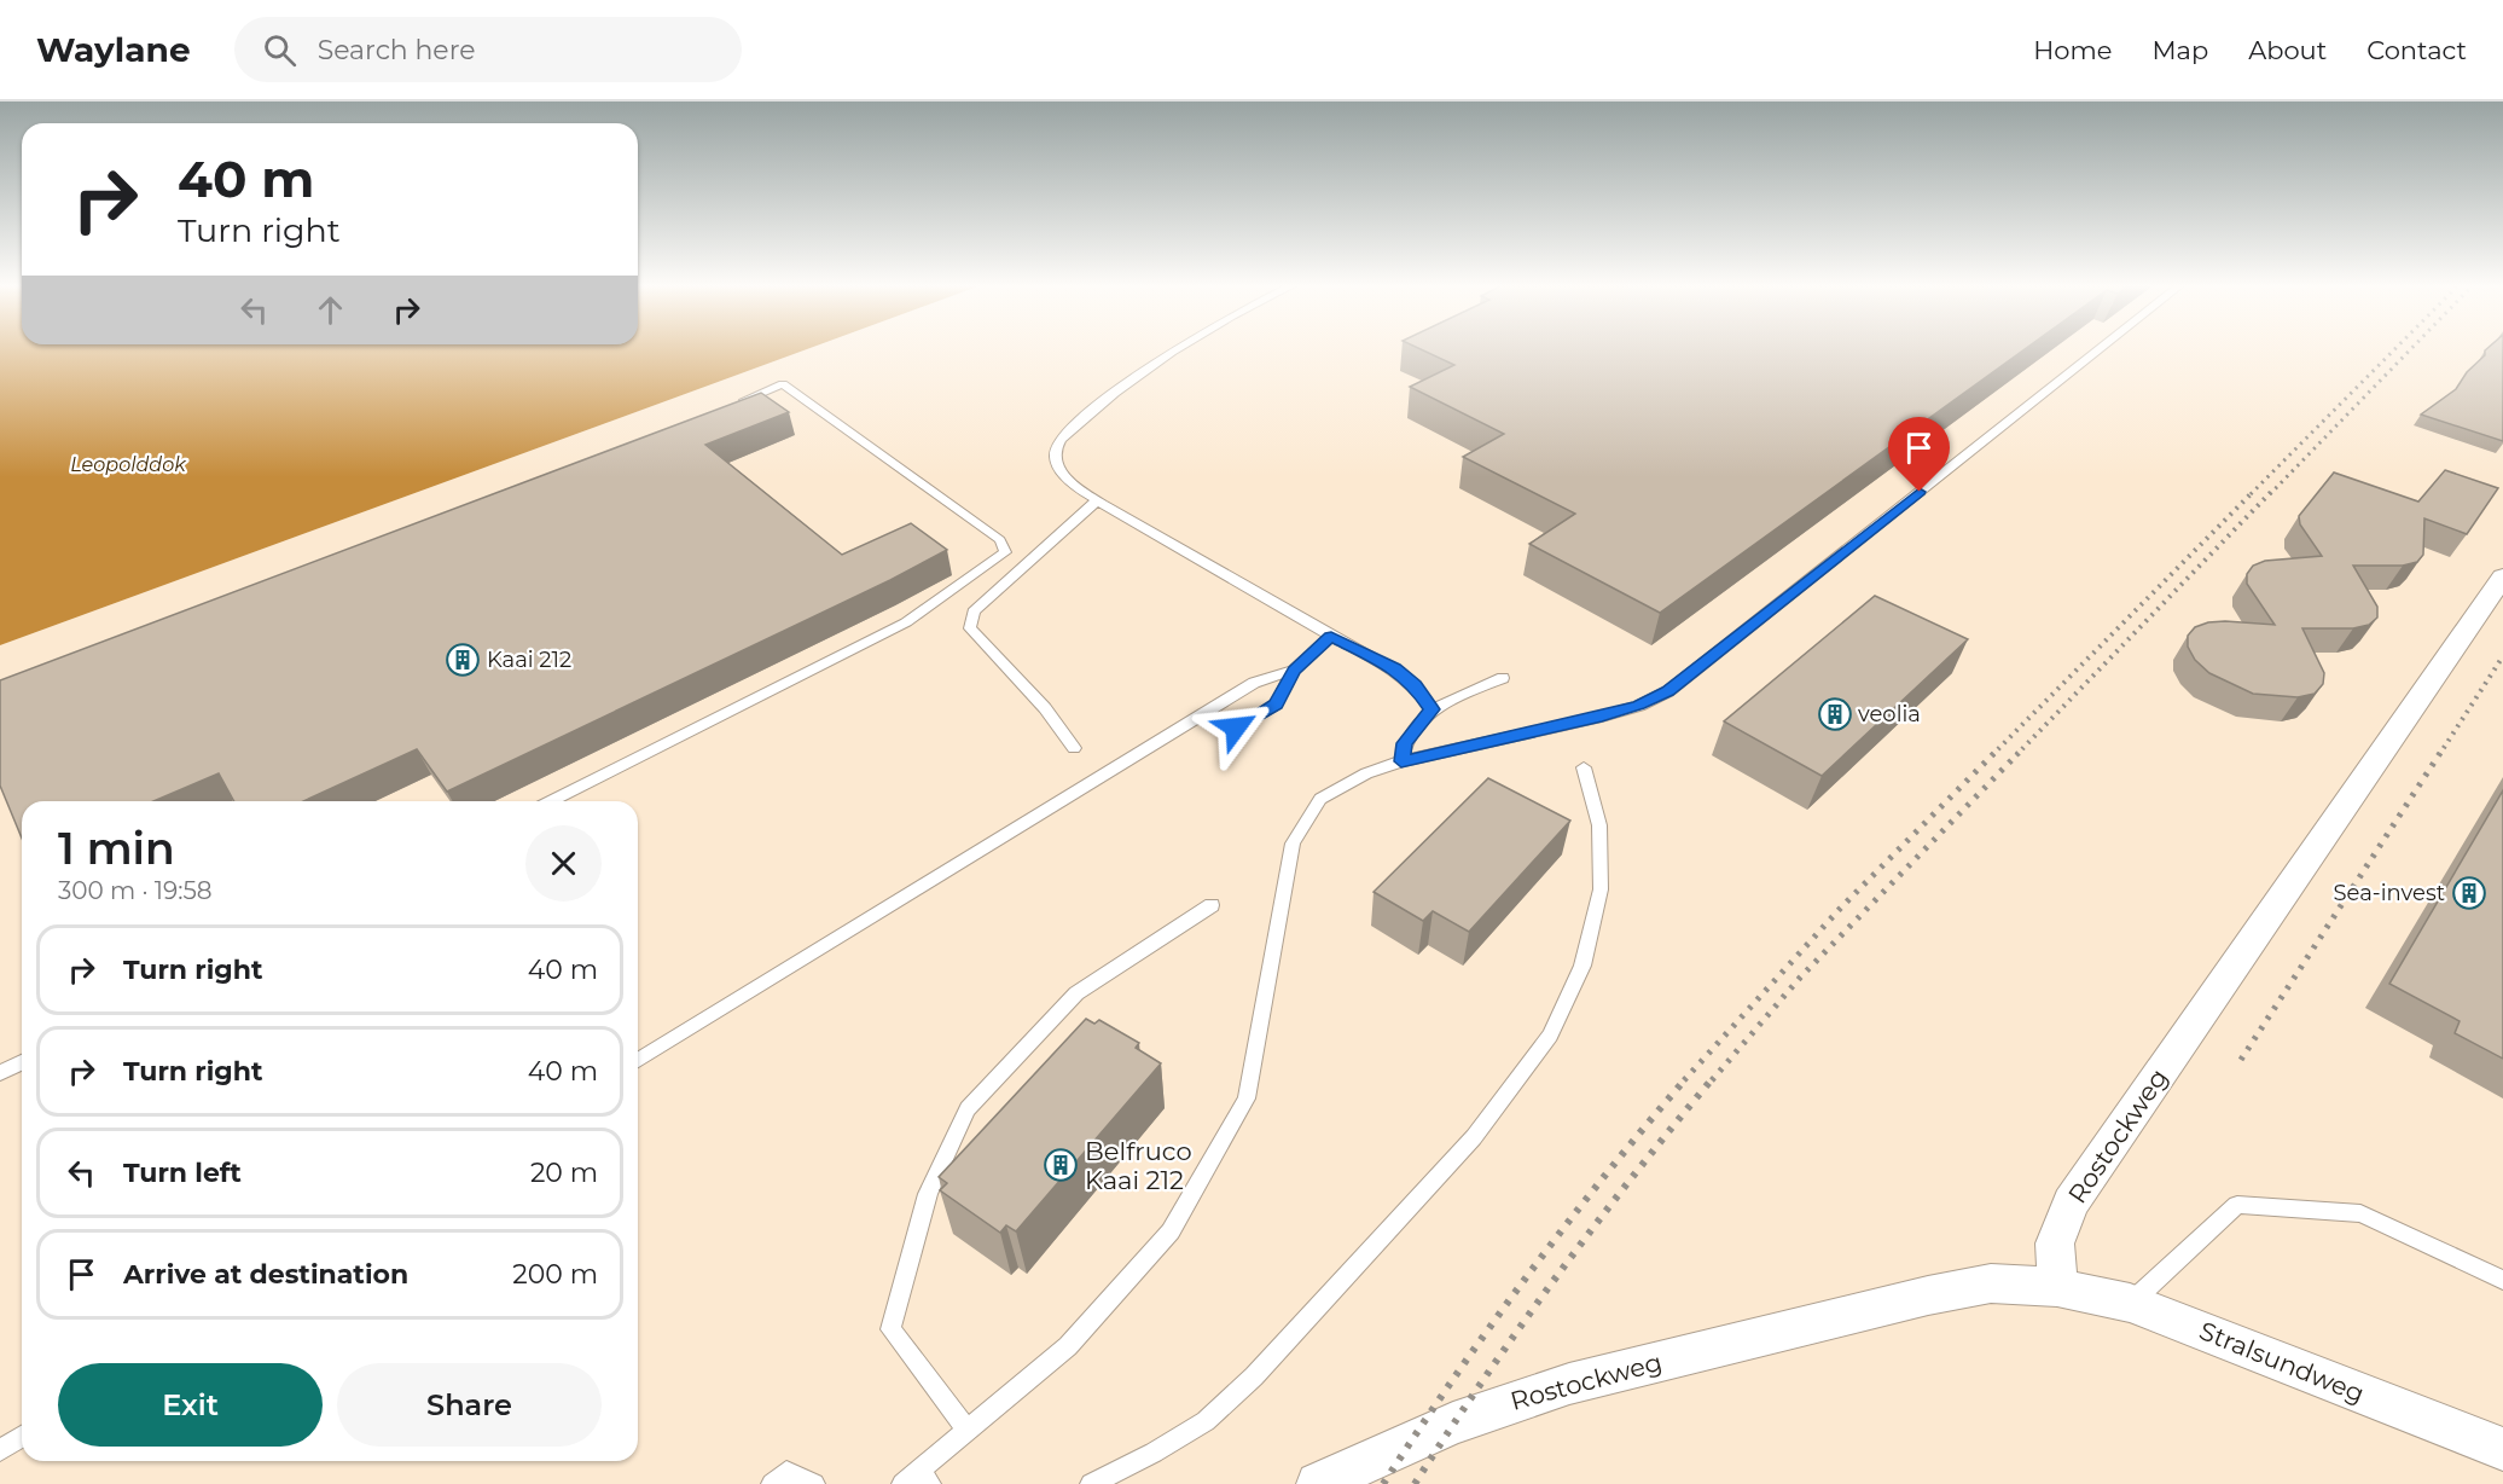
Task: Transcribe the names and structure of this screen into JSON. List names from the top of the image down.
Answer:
{
  "streets": {
    "street": ["Rostockweg", "Stralsundweg"]
  },
  "crossings": [
    ["Rostockweg", "Stralsundweg"]
  ],
  "water": ["Leopolddok"],
  "places": {
    "building": [
      "Kaai 212",
      "veolia",
      "Sea-invest",
      "Belfruco Kaai 212"
    ]
  },
  "page": {
    "header": "Waylane",
    "search": "Search here",
    "nav": [
      "Home",
      "Map",
      "About",
      "Contact"
    ],
    "turn": ["40 m", "Turn right"],
    "heading": ["1 min", "300 m · 19:58"],
    "list": [
      {
        "name": "Turn right",
        "value": "40 m"
      },
      {
        "name": "Turn right",
        "value": "40 m"
      },
      {
        "name": "Turn left",
        "value": "20 m"
      },
      {
        "name": "Arrive at destination",
        "value": "200 m"
      }
    ],
    "buttons": ["Exit", "Share"]
  }
}
